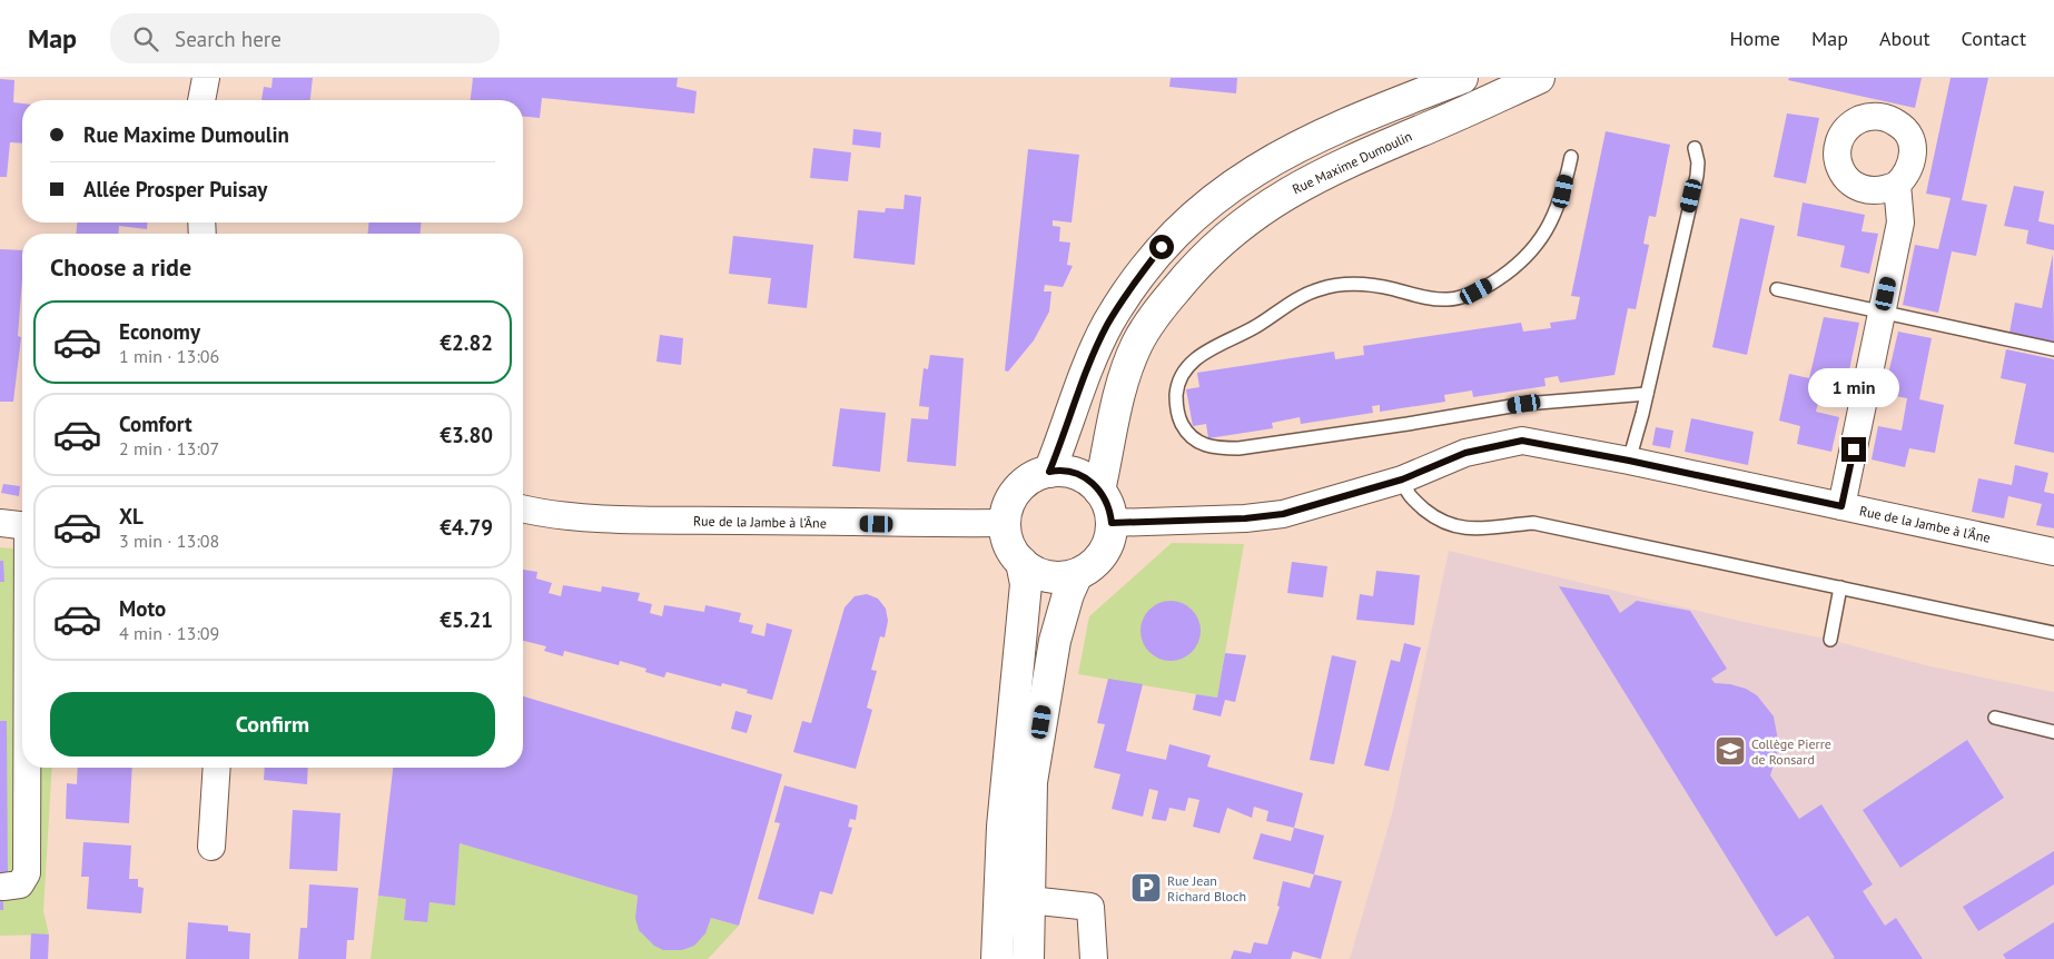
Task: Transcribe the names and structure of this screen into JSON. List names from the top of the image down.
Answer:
{
  "streets": {
    "street": ["Rue Maxime Dumoulin", "Rue de la Jambe à l'Âne"]
  },
  "crossings": [
    ["Rue Maxime Dumoulin", "Rue de la Jambe à l'Âne"]
  ],
  "places": {
    "school or university": ["Collège Pierre de Ronsard"],
    "parking": ["Rue Jean Richard Bloch"]
  },
  "page": {
    "header": "Map",
    "search": "Search here",
    "nav": [
      "Home",
      "Map",
      "About",
      "Contact"
    ],
    "banner": ["Rue Maxime Dumoulin", "Allée Prosper Puisay"],
    "heading": "Choose a ride",
    "list": [
      {
        "name": "Economy",
        "note": "1 min · 13:06",
        "value": "€2.82"
      },
      {
        "name": "Comfort",
        "note": "2 min · 13:07",
        "value": "€3.80"
      },
      {
        "name": "XL",
        "note": "3 min · 13:08",
        "value": "€4.79"
      },
      {
        "name": "Moto",
        "note": "4 min · 13:09",
        "value": "€5.21"
      }
    ],
    "bubble": "1 min",
    "buttons": "Confirm"
  }
}
